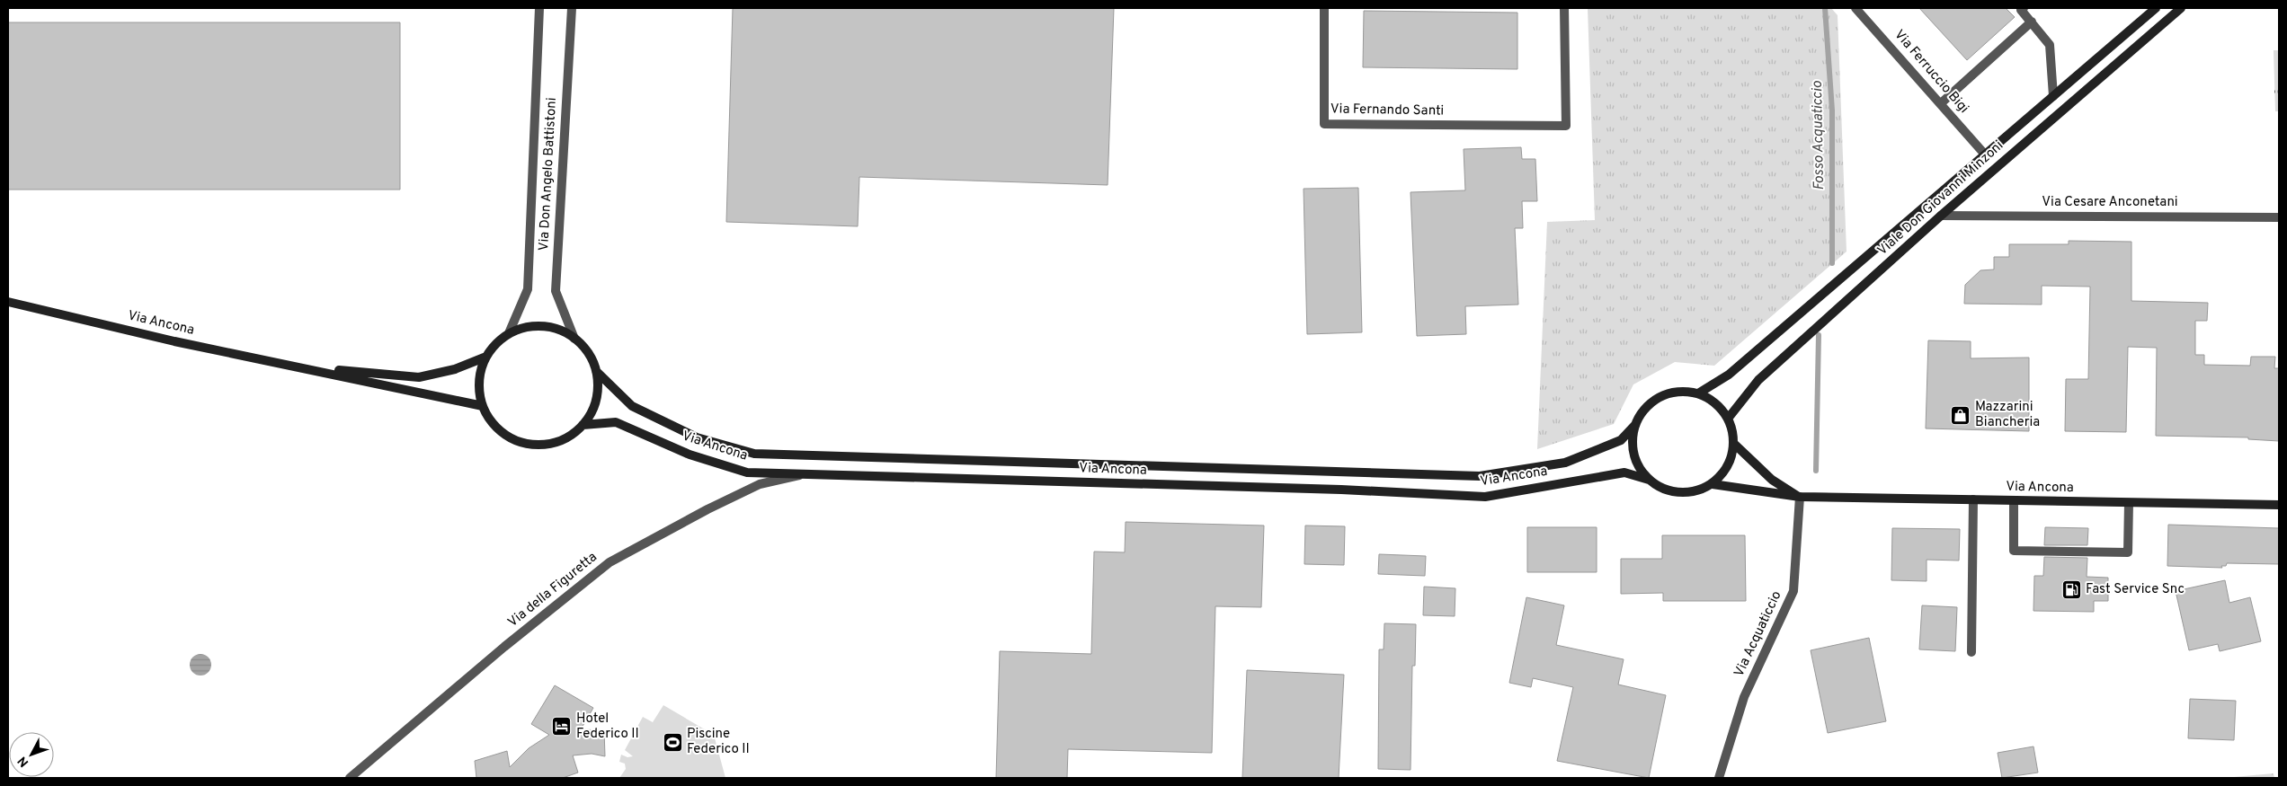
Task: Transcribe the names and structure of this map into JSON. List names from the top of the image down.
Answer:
{
  "streets": {
    "main road": ["Viale Don Giovanni Minzoni", "Via Ancona"],
    "street": [
      "Via Ferruccio Bigi",
      "Via Fernando Santi",
      "Via Don Angelo Battistoni",
      "Via Cesare Anconetani",
      "Via della Figuretta",
      "Via Acquaticcio"
    ]
  },
  "crossings": [
    ["Via Ferruccio Bigi", "Viale Don Giovanni Minzoni"],
    ["Via Don Angelo Battistoni", "Via Ancona"],
    ["Viale Don Giovanni Minzoni", "Via Cesare Anconetani"],
    ["Viale Don Giovanni Minzoni", "Via Ancona"],
    ["Via Ancona", "Via della Figuretta"],
    ["Via Ancona", "Via Acquaticcio"]
  ],
  "water": ["Fosso Acquaticcio"],
  "places": {
    "shop": ["Mazzarini Biancheria"],
    "fuel station": ["Fast Service Snc"],
    "hotel": ["Hotel Federico II"],
    "sports": ["Piscine Federico II"]
  },
  "north": "bottom left"
}
